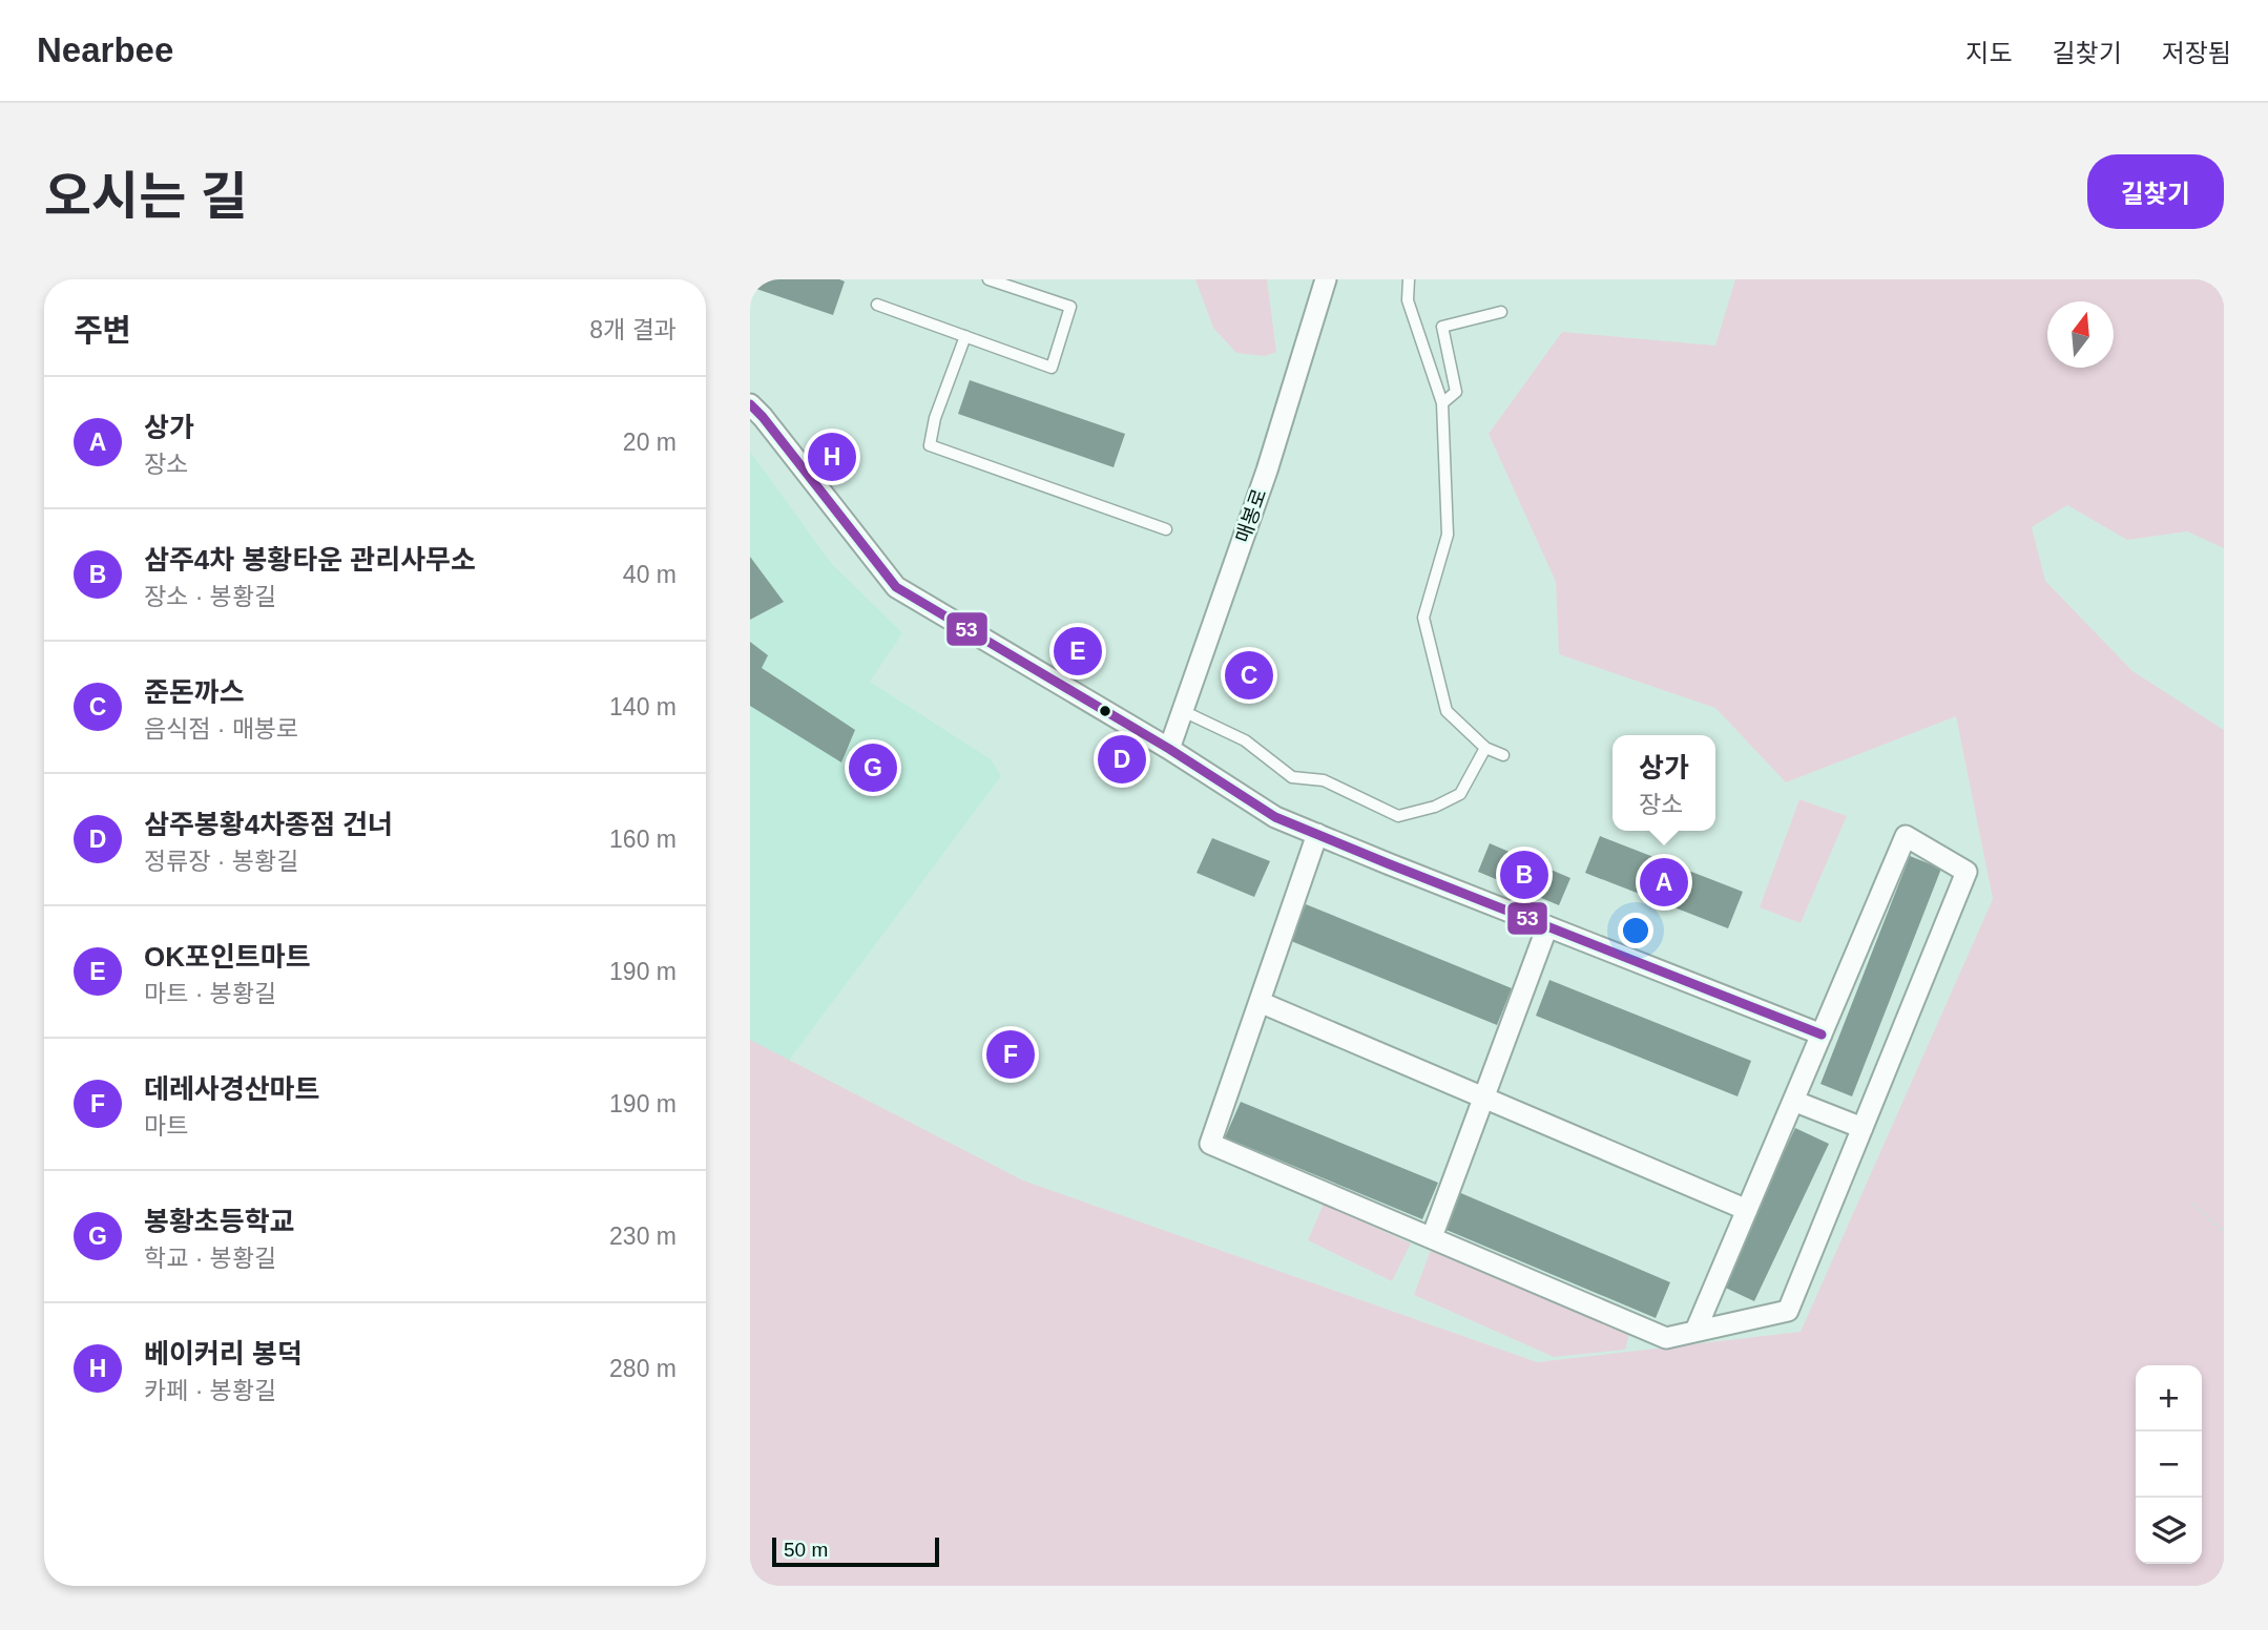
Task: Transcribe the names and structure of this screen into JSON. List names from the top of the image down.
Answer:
{
  "streets": {
    "street": ["매봉로"]
  },
  "lines": ["transit line 53"],
  "scale_bar": "50 m",
  "north": "top",
  "page": {
    "header": "Nearbee",
    "nav": ["지도", "길찾기", "저장됨"],
    "title": "오시는 길",
    "buttons": "길찾기",
    "heading": ["주변", "8개 결과"],
    "list": [
      {
        "mark": "A",
        "name": "상가",
        "note": "장소",
        "value": "20 m"
      },
      {
        "mark": "B",
        "name": "삼주4차 봉황타운 관리사무소",
        "note": "장소 · 봉황길",
        "value": "40 m"
      },
      {
        "mark": "C",
        "name": "준돈까스",
        "note": "음식점 · 매봉로",
        "value": "140 m"
      },
      {
        "mark": "D",
        "name": "삼주봉황4차종점 건너",
        "note": "정류장 · 봉황길",
        "value": "160 m"
      },
      {
        "mark": "E",
        "name": "OK포인트마트",
        "note": "마트 · 봉황길",
        "value": "190 m"
      },
      {
        "mark": "F",
        "name": "데레사경산마트",
        "note": "마트",
        "value": "190 m"
      },
      {
        "mark": "G",
        "name": "봉황초등학교",
        "note": "학교 · 봉황길",
        "value": "230 m"
      },
      {
        "mark": "H",
        "name": "베이커리 봉덕",
        "note": "카페 · 봉황길",
        "value": "280 m"
      }
    ],
    "pins": [
      "H",
      "E",
      "C",
      "D",
      "G",
      "B",
      "A",
      "F"
    ],
    "popup": ["상가", "장소"],
    "map_buttons": ["+", "−"],
    "scale": "50 m"
  }
}
